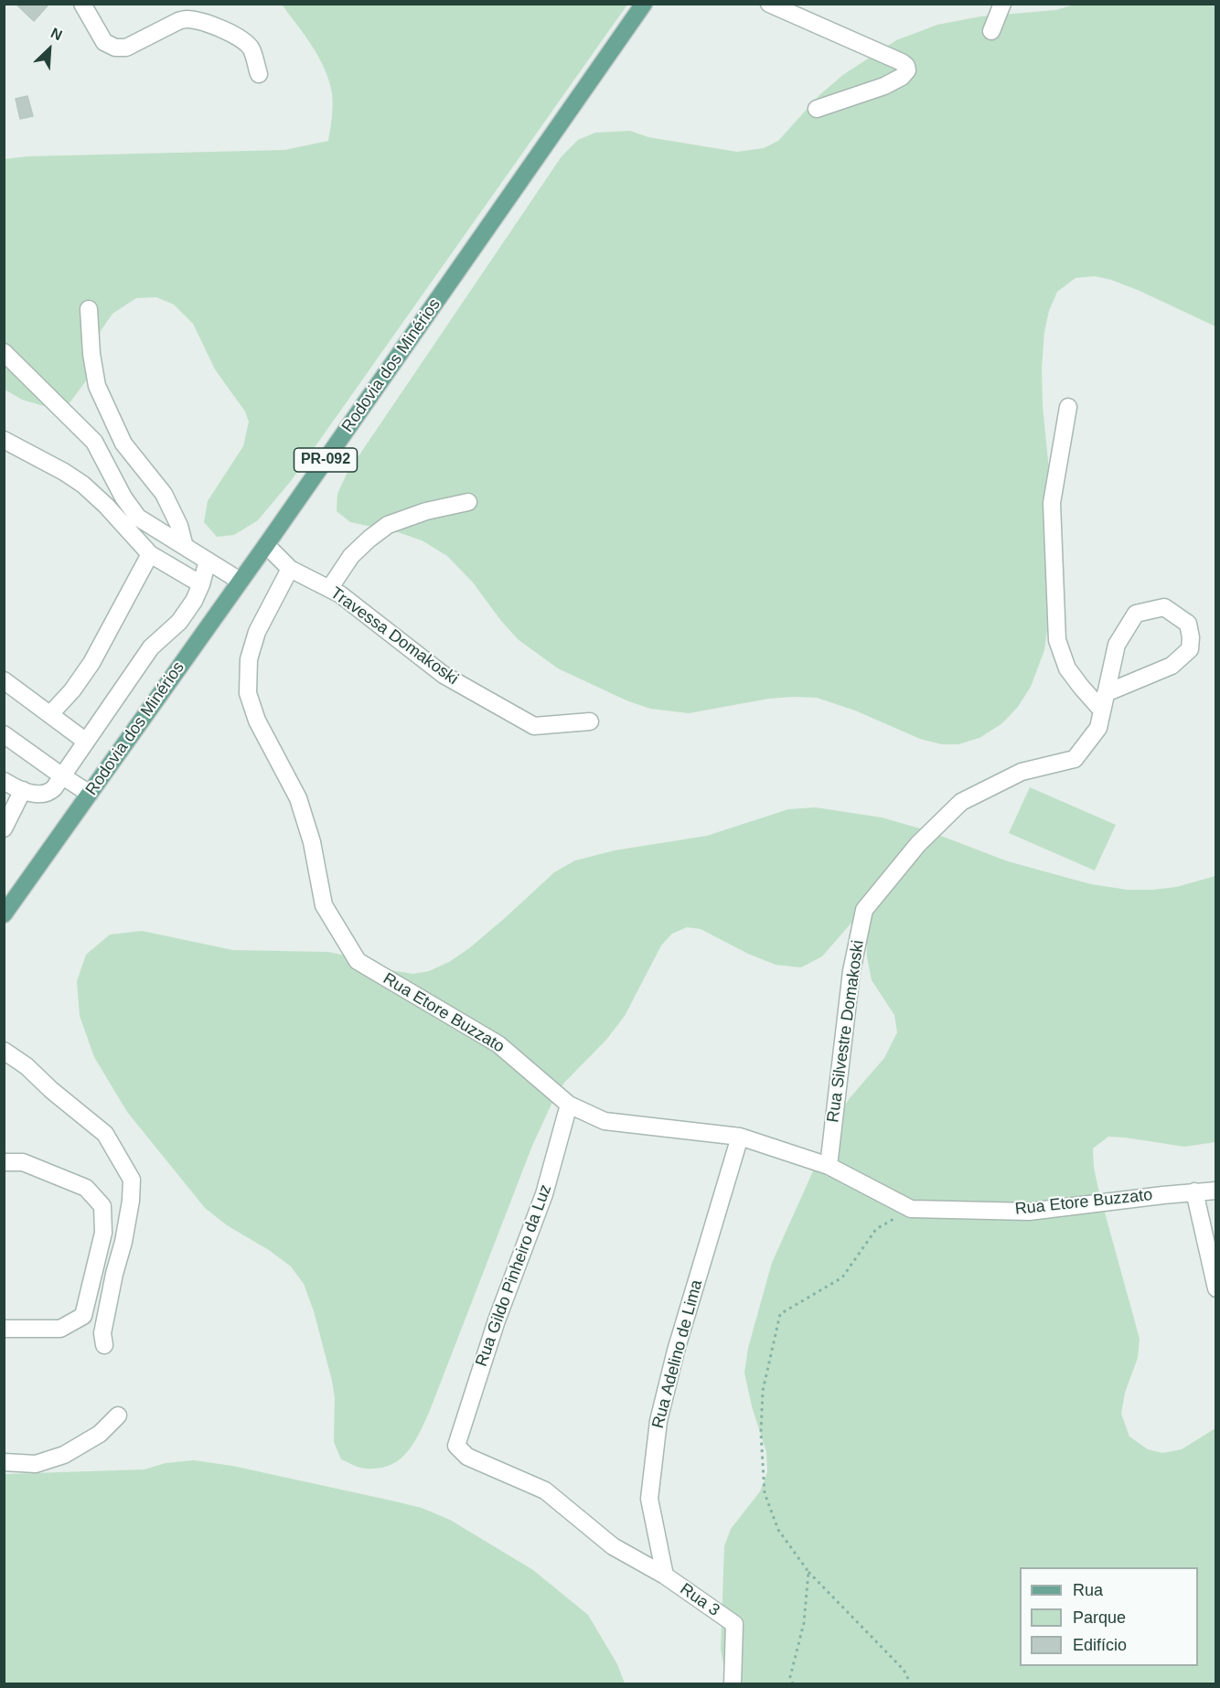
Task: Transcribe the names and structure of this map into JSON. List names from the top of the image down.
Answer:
{
  "streets": {
    "main road": ["Rodovia dos Minérios", "PR-092"],
    "street": [
      "Travessa Domakoski",
      "Rua Etore Buzzato",
      "Rua Silvestre Domakoski",
      "Rua Gildo Pinheiro da Luz",
      "Rua Adelino de Lima",
      "Rua 3"
    ]
  },
  "crossings": [
    ["Travessa Domakoski", "Rua Etore Buzzato"],
    ["Rua Etore Buzzato", "Rua Silvestre Domakoski"],
    ["Rua Etore Buzzato", "Rua Gildo Pinheiro da Luz"],
    ["Rua Etore Buzzato", "Rua Adelino de Lima"],
    ["Rua Gildo Pinheiro da Luz", "Rua 3"],
    ["Rua Adelino de Lima", "Rua 3"]
  ],
  "legend": ["Rua", "Parque", "Edifício"],
  "north": "top right"
}
